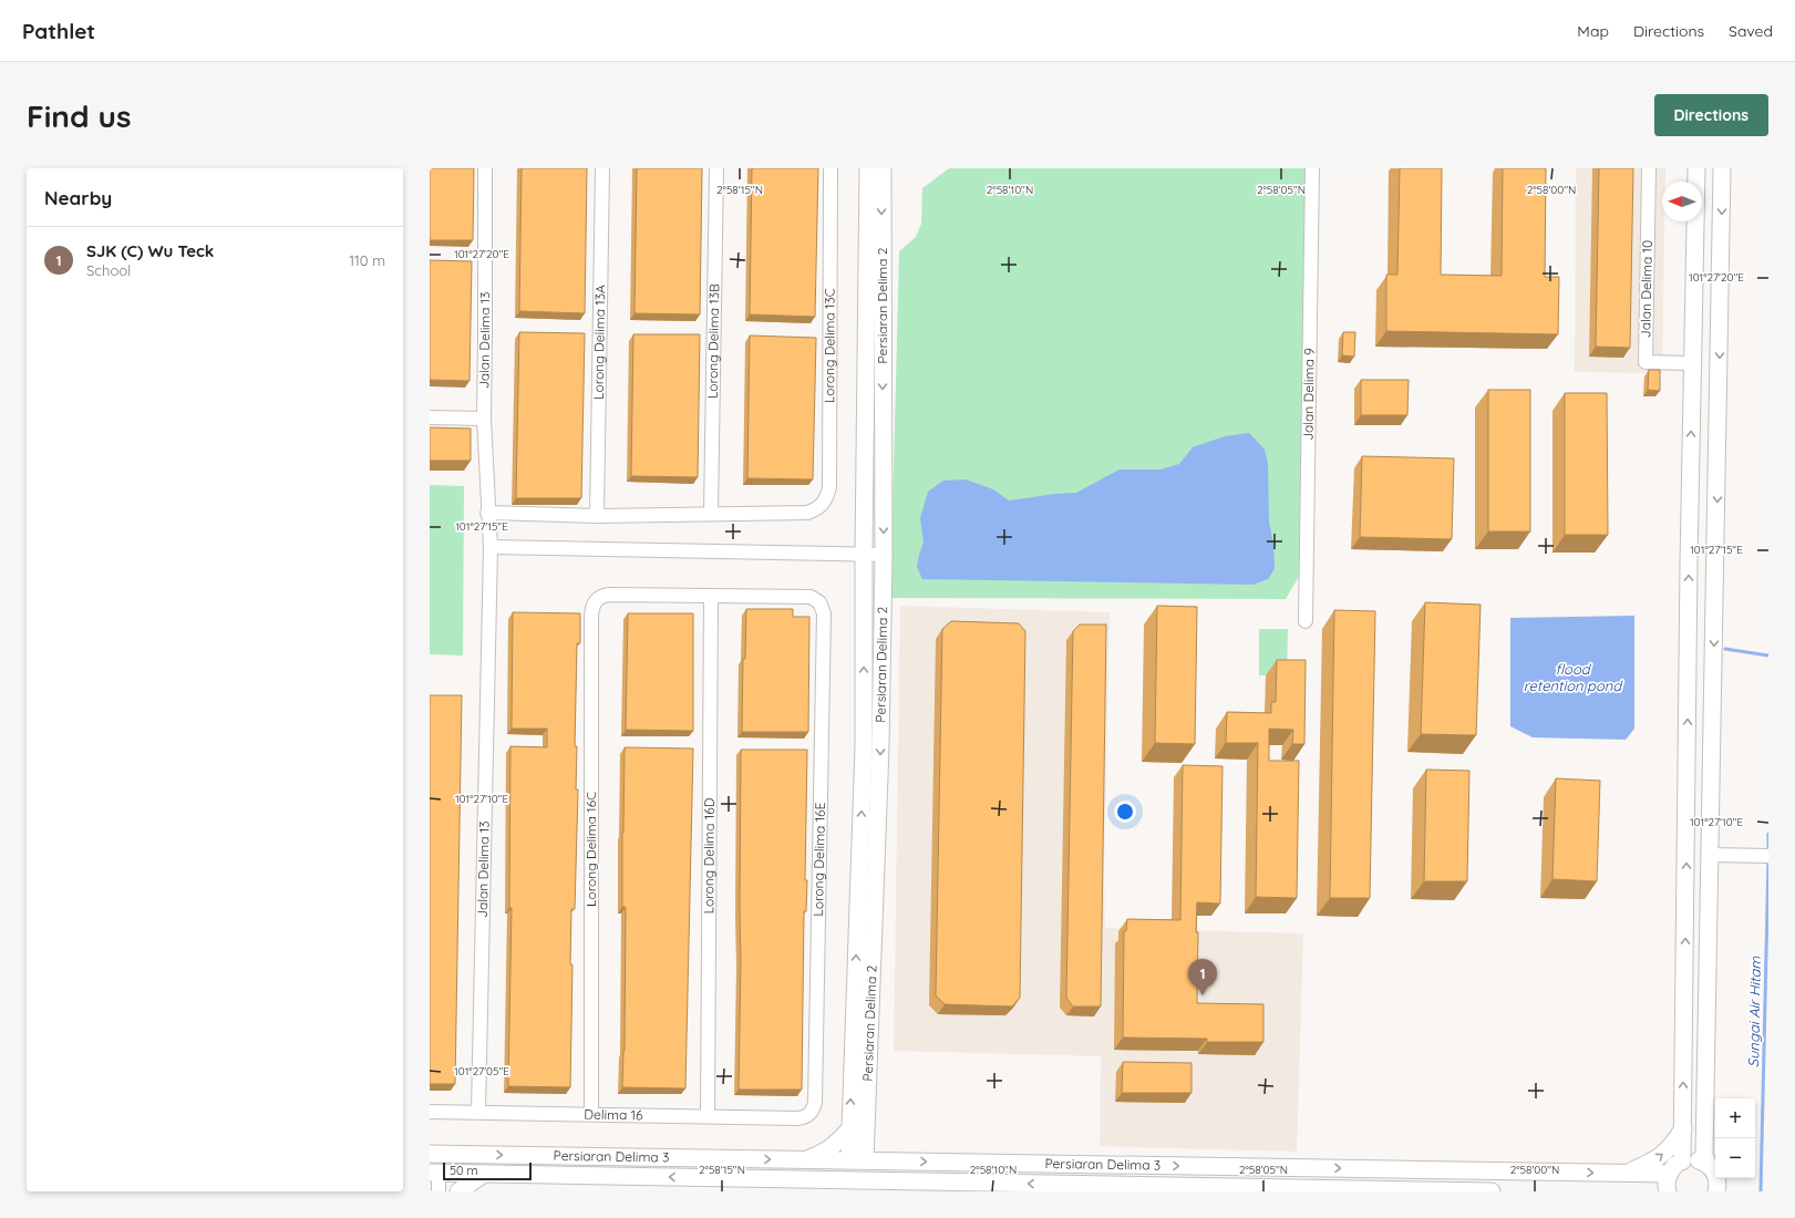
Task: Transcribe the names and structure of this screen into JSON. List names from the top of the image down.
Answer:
{
  "streets": {
    "street": [
      "Jalan Delima 10",
      "Persiaran Delima 2",
      "Jalan Delima 13",
      "Lorong Delima 13B",
      "Lorong Delima 13A",
      "Lorong Delima 13C",
      "Jalan Delima 9",
      "Lorong Delima 16C",
      "Lorong Delima 16D",
      "Lorong Delima 16E",
      "Delima 16",
      "Persiaran Delima 3"
    ]
  },
  "crossings": [
    ["Persiaran Delima 2", "Persiaran Delima 3"],
    ["Jalan Delima 13", "Delima 16"],
    ["Lorong Delima 13B", "Lorong Delima 13C"],
    ["Lorong Delima 16C", "Lorong Delima 16D"],
    ["Lorong Delima 16C", "Lorong Delima 16E"],
    ["Lorong Delima 16C", "Delima 16"],
    ["Lorong Delima 16D", "Lorong Delima 16E"],
    ["Lorong Delima 16D", "Delima 16"],
    ["Lorong Delima 16E", "Delima 16"]
  ],
  "water": ["flood retention pond", "Sungai Air Hitam"],
  "scale_bar": "50 m",
  "north": "left",
  "page": {
    "header": "Pathlet",
    "nav": ["Map", "Directions", "Saved"],
    "buttons": "Directions",
    "title": "Find us",
    "heading": "Nearby",
    "list": [
      {
        "mark": "1",
        "name": "SJK (C) Wu Teck",
        "note": "School",
        "value": "110 m"
      }
    ],
    "pins": "1",
    "map_buttons": ["+", "−"],
    "scale": "50 m"
  },
  "coordinates": [
    "2°58'15\"N",
    "2°58'10\"N",
    "2°58'05\"N",
    "2°58'00\"N",
    "101°27'20\"E",
    "101°27'15\"E",
    "101°27'10\"E",
    "101°27'05\"E"
  ]
}
